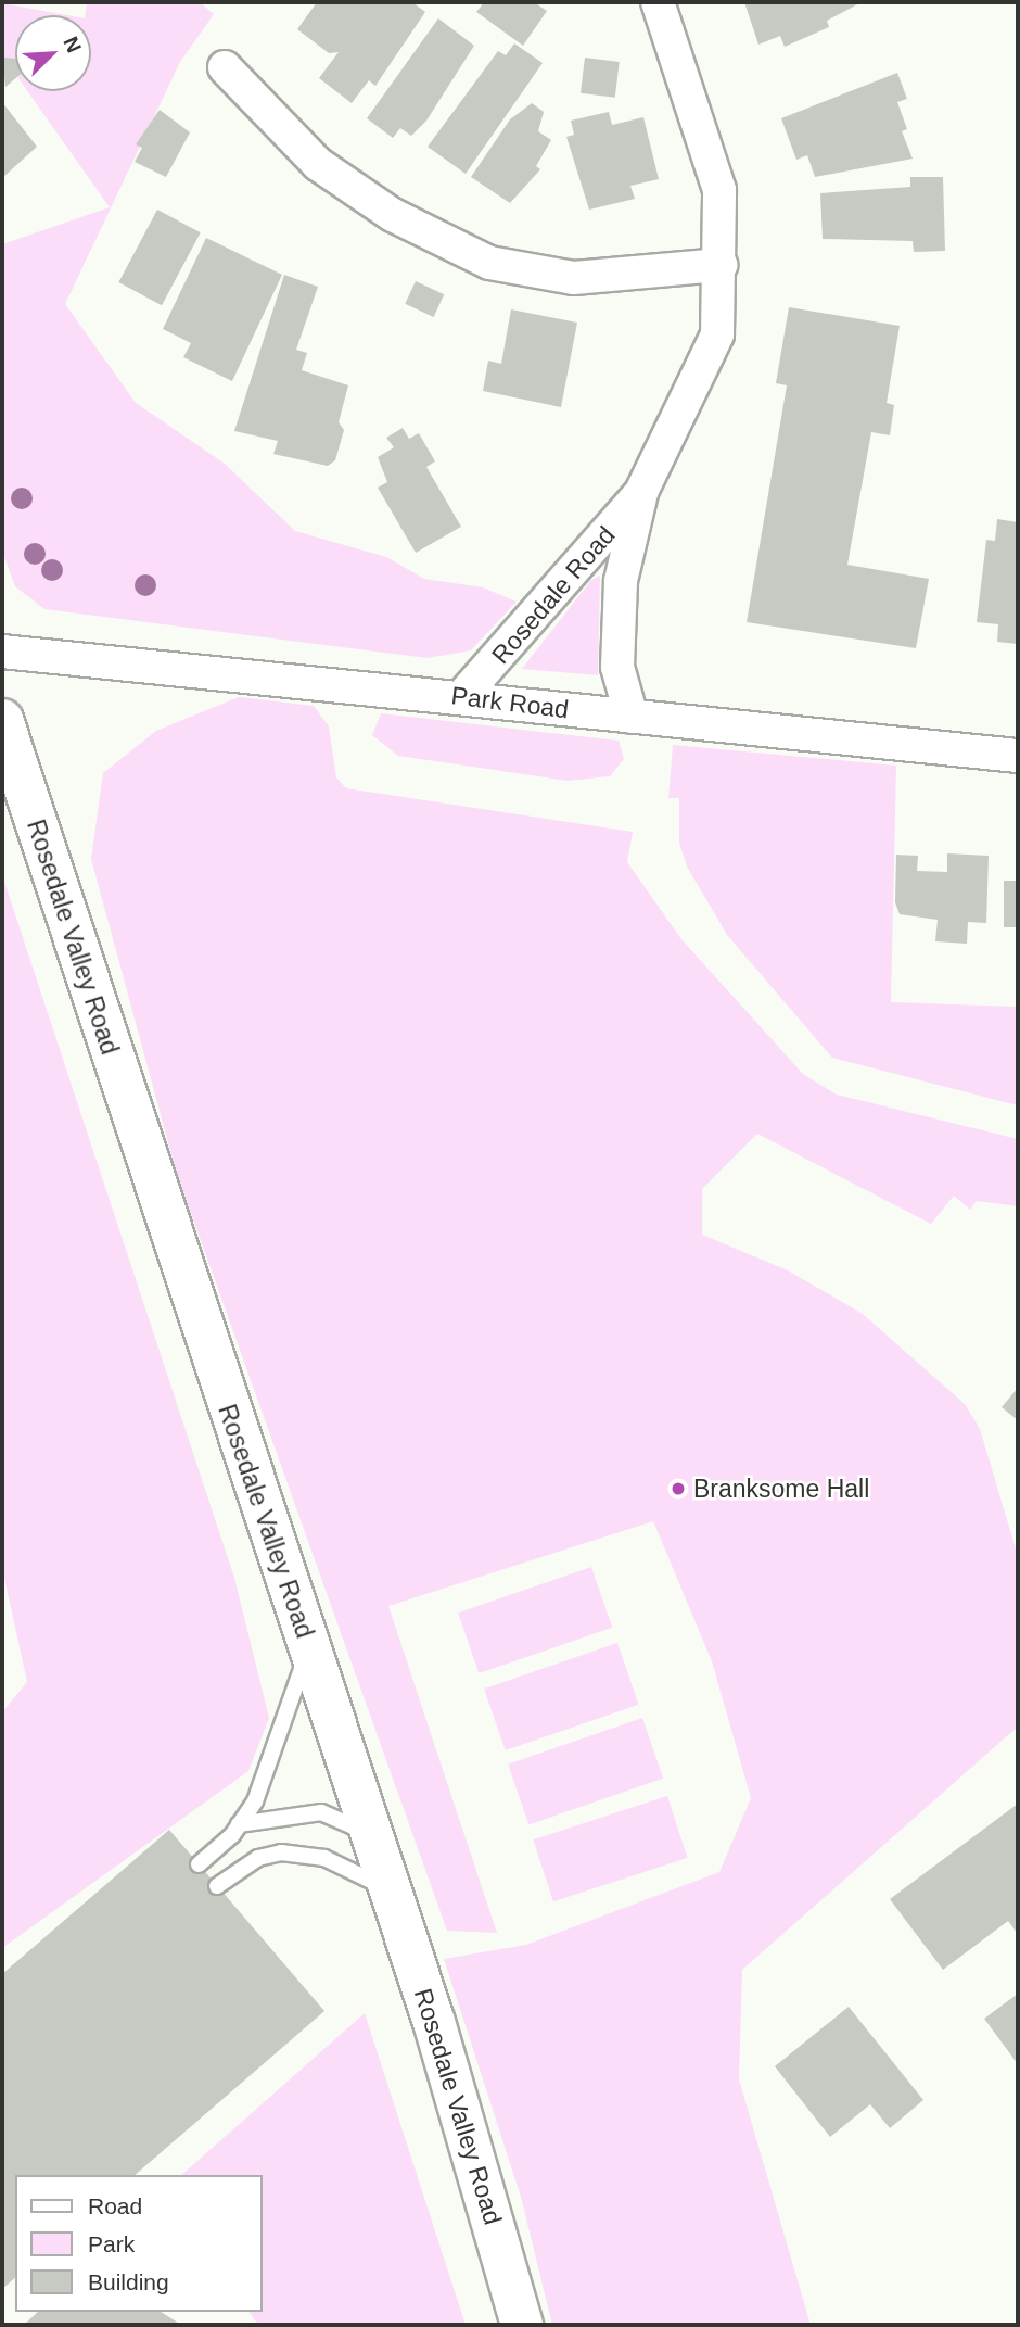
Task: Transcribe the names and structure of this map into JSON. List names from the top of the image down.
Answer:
{
  "streets": {
    "street": ["Rosedale Road", "Park Road", "Rosedale Valley Road"]
  },
  "crossings": [
    ["Rosedale Road", "Park Road"]
  ],
  "places": ["Branksome Hall"],
  "legend": ["Road", "Park", "Building"],
  "north": "top right"
}
